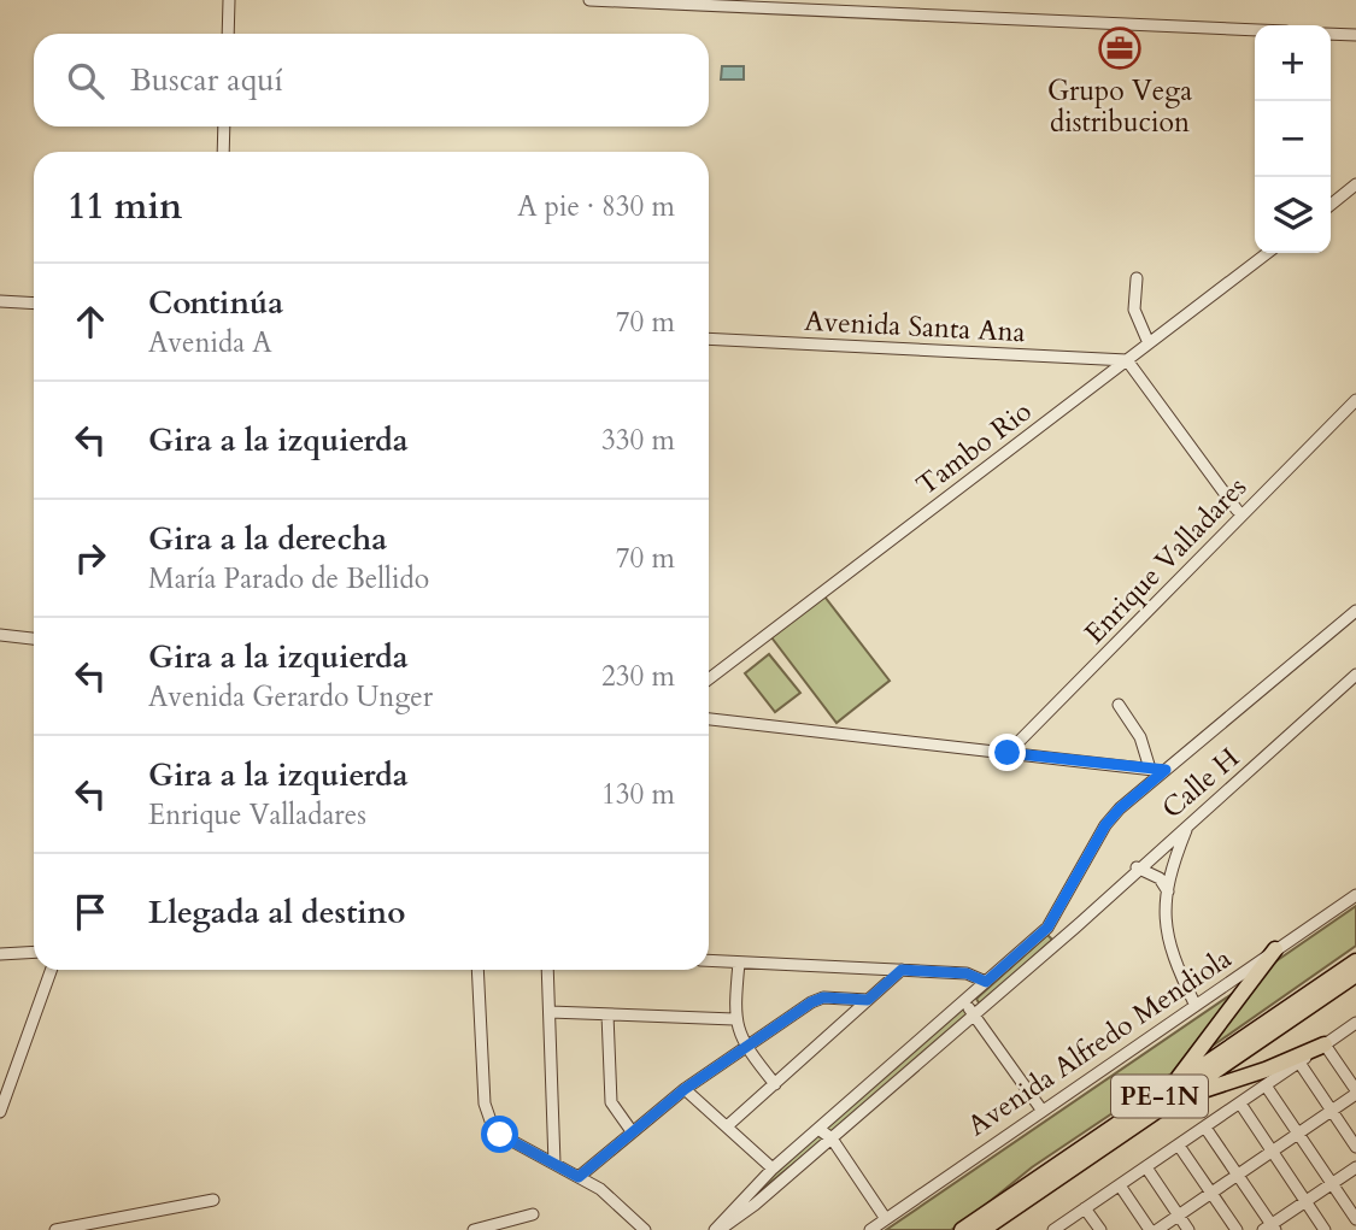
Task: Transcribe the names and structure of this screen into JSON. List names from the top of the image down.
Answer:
{
  "streets": {
    "highway": ["PE-1N"],
    "street": [
      "Avenida Santa Ana",
      "Tambo Rio",
      "Enrique Valladares",
      "Calle H",
      "Avenida Alfredo Mendiola"
    ]
  },
  "crossings": [
    ["Avenida Santa Ana", "Tambo Rio"]
  ],
  "places": {
    "office": ["Grupo Vega distribucion"]
  },
  "page": {
    "map_buttons": ["+", "−"],
    "search": "Buscar aquí",
    "heading": ["11 min", "A pie · 830 m"],
    "list": [
      ["Continúa", "Avenida A", "70 m"],
      ["Gira a la izquierda", "330 m"],
      ["Gira a la derecha", "María Parado de Bellido", "70 m"],
      ["Gira a la izquierda", "Avenida Gerardo Unger", "230 m"],
      ["Gira a la izquierda", "Enrique Valladares", "130 m"],
      "Llegada al destino"
    ]
  }
}
